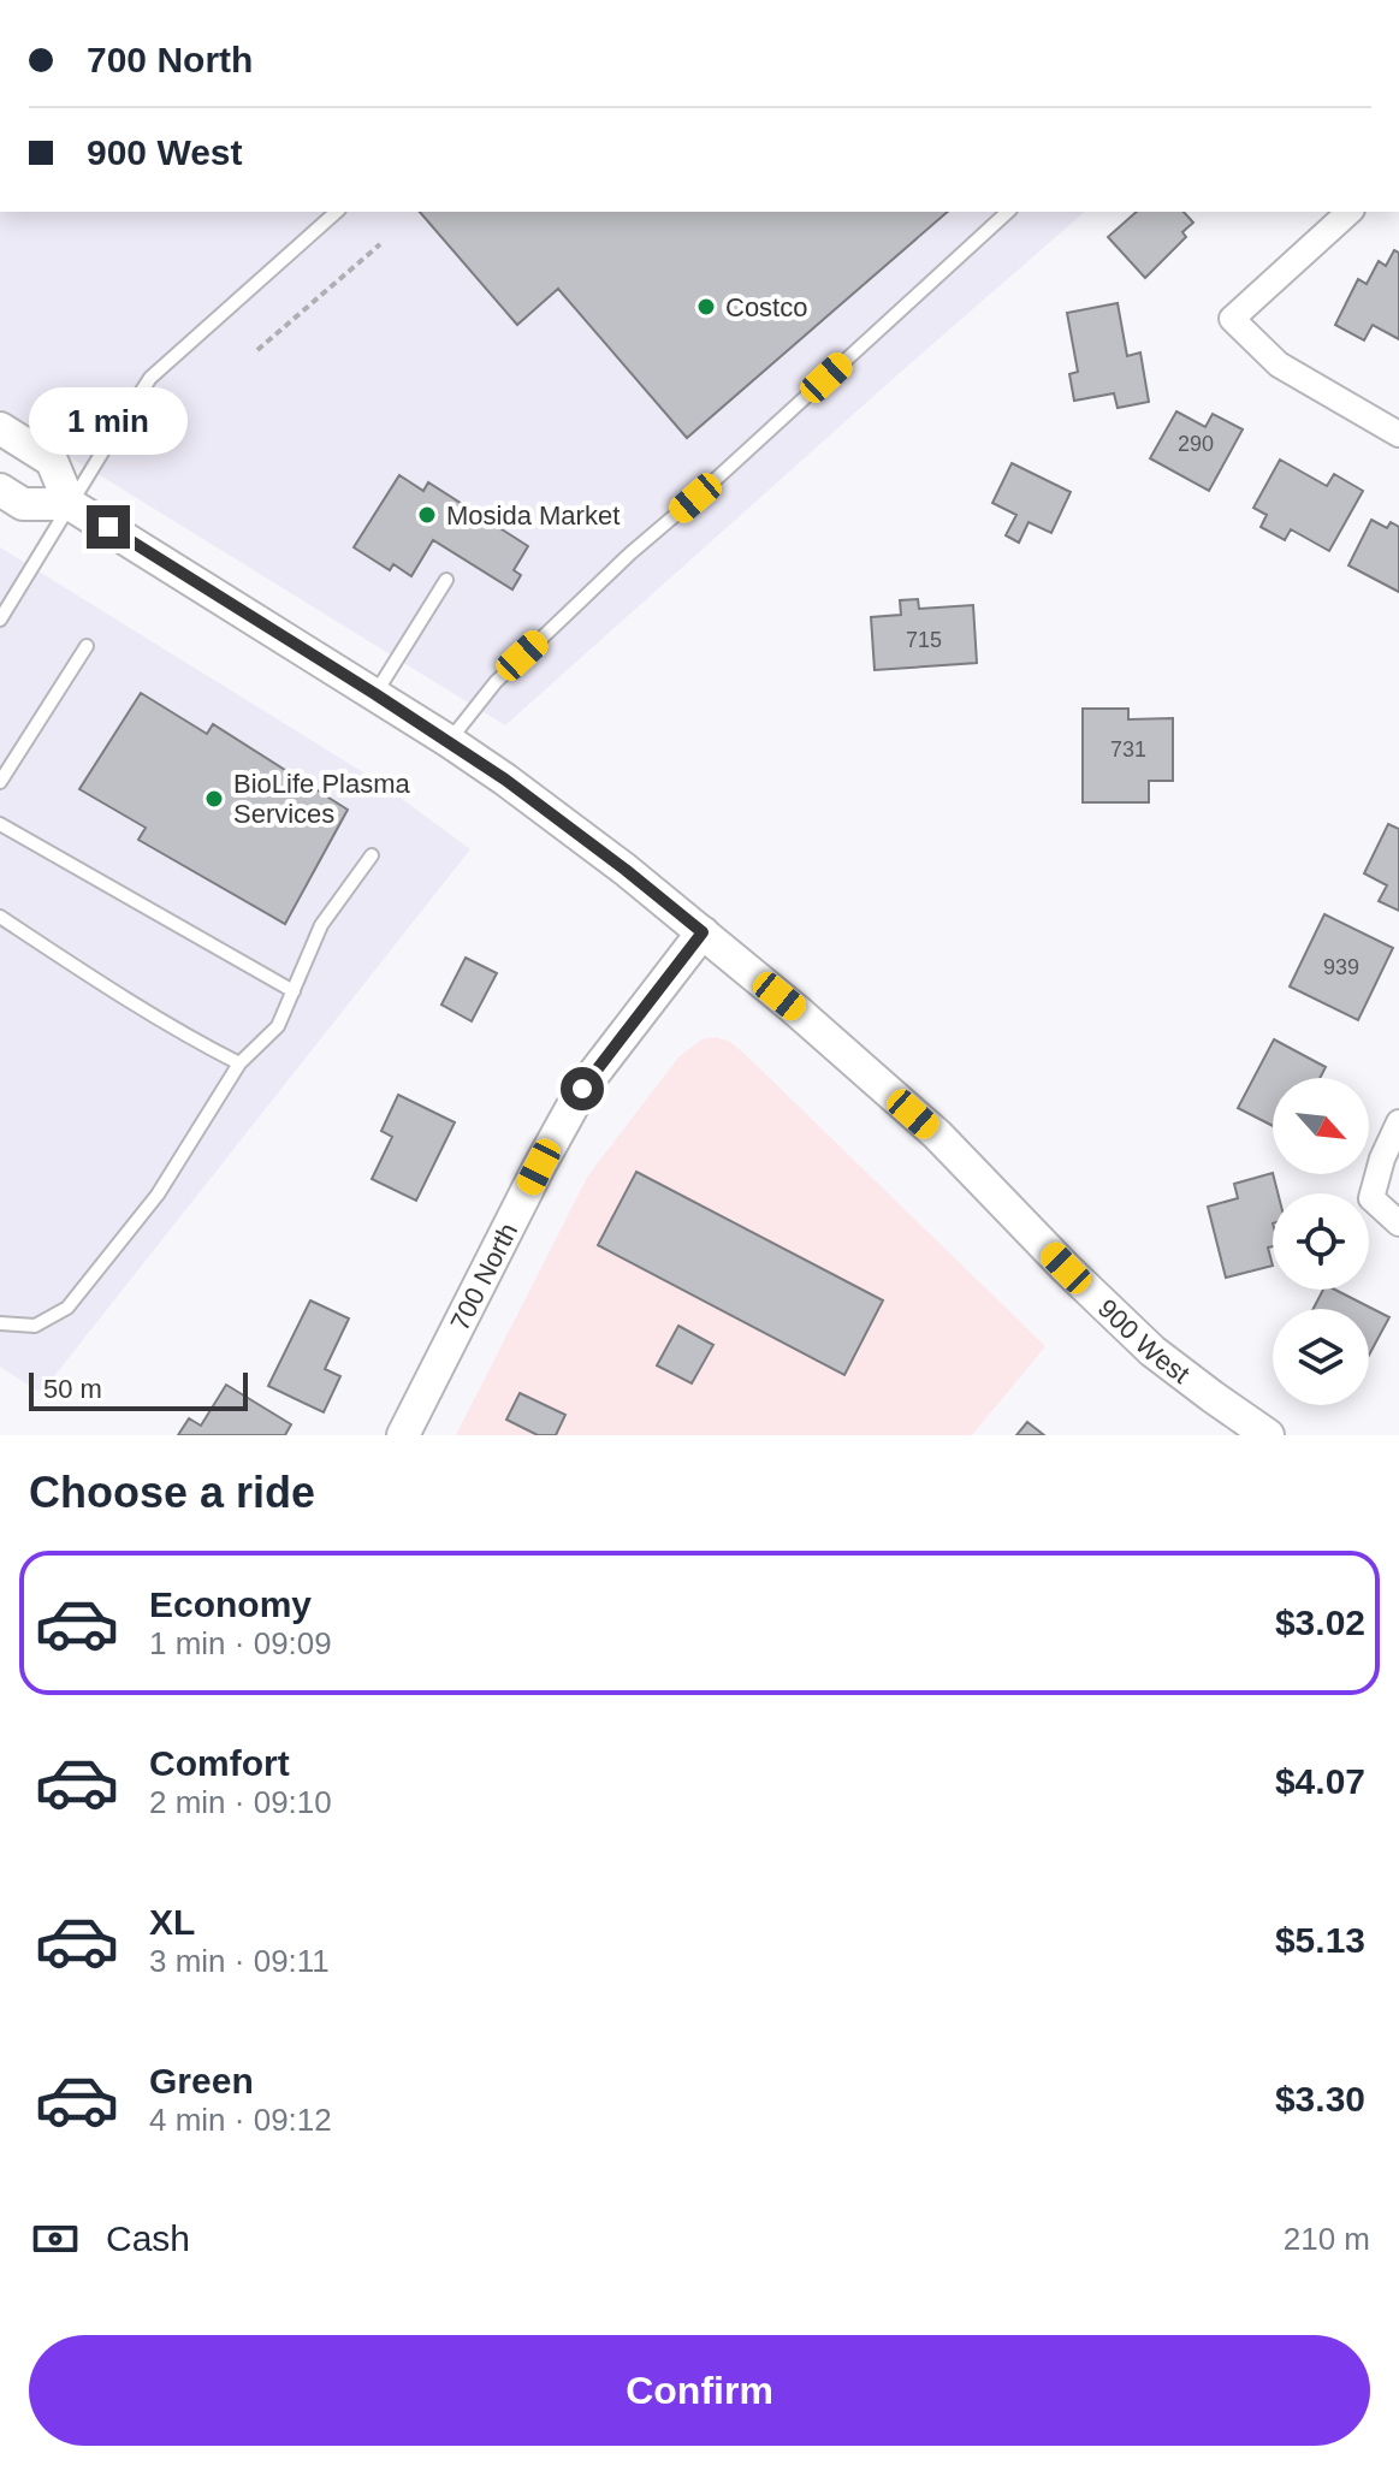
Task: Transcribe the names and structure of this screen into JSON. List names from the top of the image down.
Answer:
{
  "streets": {
    "street": ["700 North", "900 West"]
  },
  "crossings": [
    ["700 North", "900 West"]
  ],
  "places": ["Costco", "Mosida Market", "BioLife Plasma Services"],
  "house_numbers": [
    "290",
    "715",
    "731",
    "939"
  ],
  "scale_bar": "50 m",
  "north": "bottom right",
  "page": {
    "banner": ["700 North", "900 West"],
    "bubble": "1 min",
    "scale": "50 m",
    "heading": "Choose a ride",
    "list": [
      {
        "name": "Economy",
        "note": "1 min · 09:09",
        "value": "$3.02"
      },
      {
        "name": "Comfort",
        "note": "2 min · 09:10",
        "value": "$4.07"
      },
      {
        "name": "XL",
        "note": "3 min · 09:11",
        "value": "$5.13"
      },
      {
        "name": "Green",
        "note": "4 min · 09:12",
        "value": "$3.30"
      }
    ],
    "pay": ["Cash", "210 m"],
    "buttons": "Confirm"
  }
}
